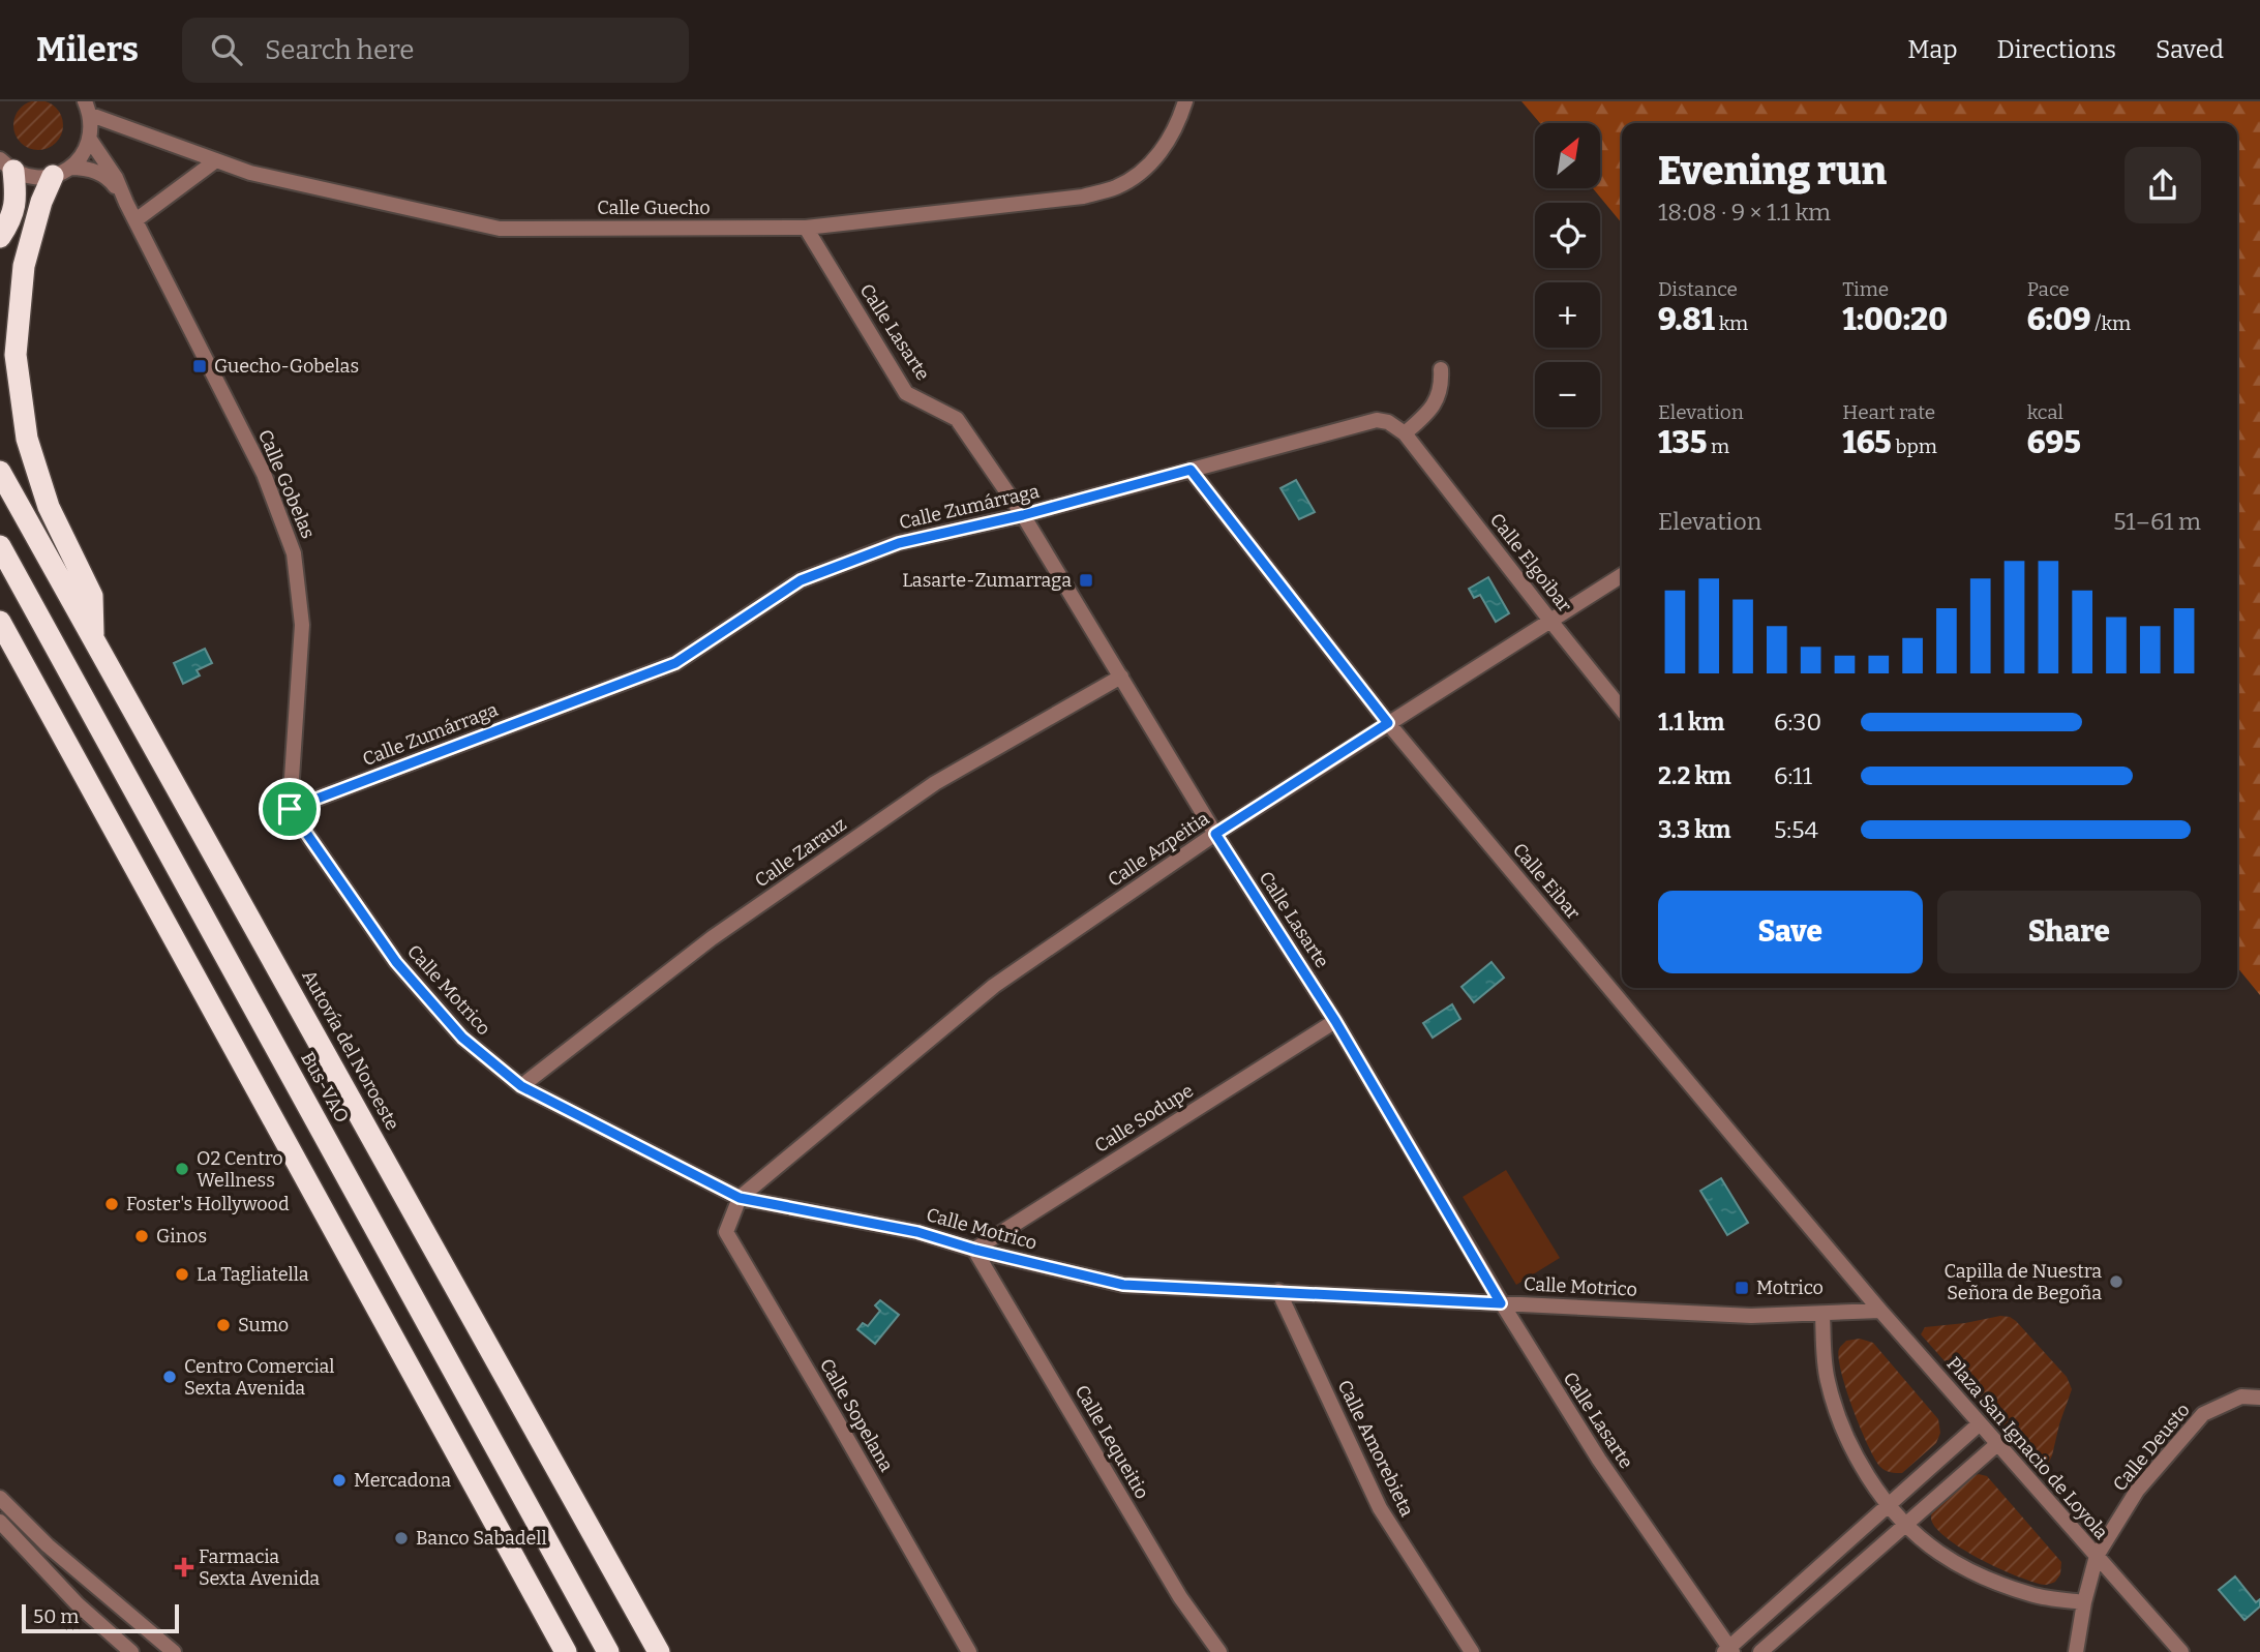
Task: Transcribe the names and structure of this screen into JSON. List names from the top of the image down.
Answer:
{
  "streets": {
    "highway": ["Autovía del Noroeste", "Bus-VAO"],
    "street": [
      "Calle Guecho",
      "Calle Lasarte",
      "Calle Gobelas",
      "Calle Zumárraga",
      "Calle Elgoibar",
      "Calle Azpeitia",
      "Calle Zarauz",
      "Calle Eibar",
      "Calle Motrico",
      "Calle Sodupe",
      "Calle Sopelana",
      "Calle Lequeitio",
      "Calle Deusto",
      "Calle Amorebieta",
      "Plaza San Ignacio de Loyola"
    ]
  },
  "crossings": [
    ["Calle Guecho", "Calle Lasarte"],
    ["Calle Lasarte", "Calle Zumárraga"],
    ["Calle Lasarte", "Calle Azpeitia"],
    ["Calle Lasarte", "Calle Zarauz"],
    ["Calle Lasarte", "Calle Motrico"],
    ["Calle Lasarte", "Calle Sodupe"],
    ["Calle Gobelas", "Calle Zumárraga"],
    ["Calle Gobelas", "Calle Motrico"],
    ["Calle Zumárraga", "Calle Elgoibar"],
    ["Calle Zumárraga", "Calle Eibar"],
    ["Calle Zumárraga", "Calle Motrico"],
    ["Calle Elgoibar", "Calle Azpeitia"],
    ["Calle Azpeitia", "Calle Eibar"],
    ["Calle Azpeitia", "Calle Motrico"],
    ["Calle Azpeitia", "Calle Sopelana"],
    ["Calle Zarauz", "Calle Motrico"],
    ["Calle Eibar", "Plaza San Ignacio de Loyola"],
    ["Calle Motrico", "Calle Sodupe"],
    ["Calle Motrico", "Calle Sopelana"],
    ["Calle Motrico", "Calle Lequeitio"],
    ["Calle Motrico", "Calle Amorebieta"],
    ["Calle Sodupe", "Calle Lequeitio"],
    ["Calle Deusto", "Plaza San Ignacio de Loyola"]
  ],
  "places": {
    "transit": ["Guecho-Gobelas", "Lasarte-Zumarraga", "Motrico"],
    "other": [
      "O2 Centro Wellness",
      "Foster's Hollywood",
      "Ginos",
      "La Tagliatella",
      "Capilla de Nuestra Señora de Begoña",
      "Sumo",
      "Centro Comercial Sexta Avenida",
      "Mercadona",
      "Banco Sabadell"
    ],
    "health": ["Farmacia Sexta Avenida"]
  },
  "scale_bar": "50 m",
  "north": "top right",
  "page": {
    "header": "Milers",
    "search": "Search here",
    "nav": ["Map", "Directions", "Saved"],
    "map_buttons": ["+", "−"],
    "heading": ["Evening run", "18:08 · 9 × 1.1 km"],
    "stats": [
      ["Distance", "9.81 km"],
      ["Time", "1:00:20"],
      ["Pace", "6:09 /km"],
      ["Elevation", "135 m"],
      ["Heart rate", "165 bpm"],
      ["kcal", "695"]
    ],
    "chart": ["Elevation", "51–61 m"],
    "list": [
      {
        "name": "1.1 km",
        "note": "6:30"
      },
      {
        "name": "2.2 km",
        "note": "6:11"
      },
      {
        "name": "3.3 km",
        "note": "5:54"
      }
    ],
    "buttons": ["Save", "Share"],
    "scale": "50 m"
  }
}
